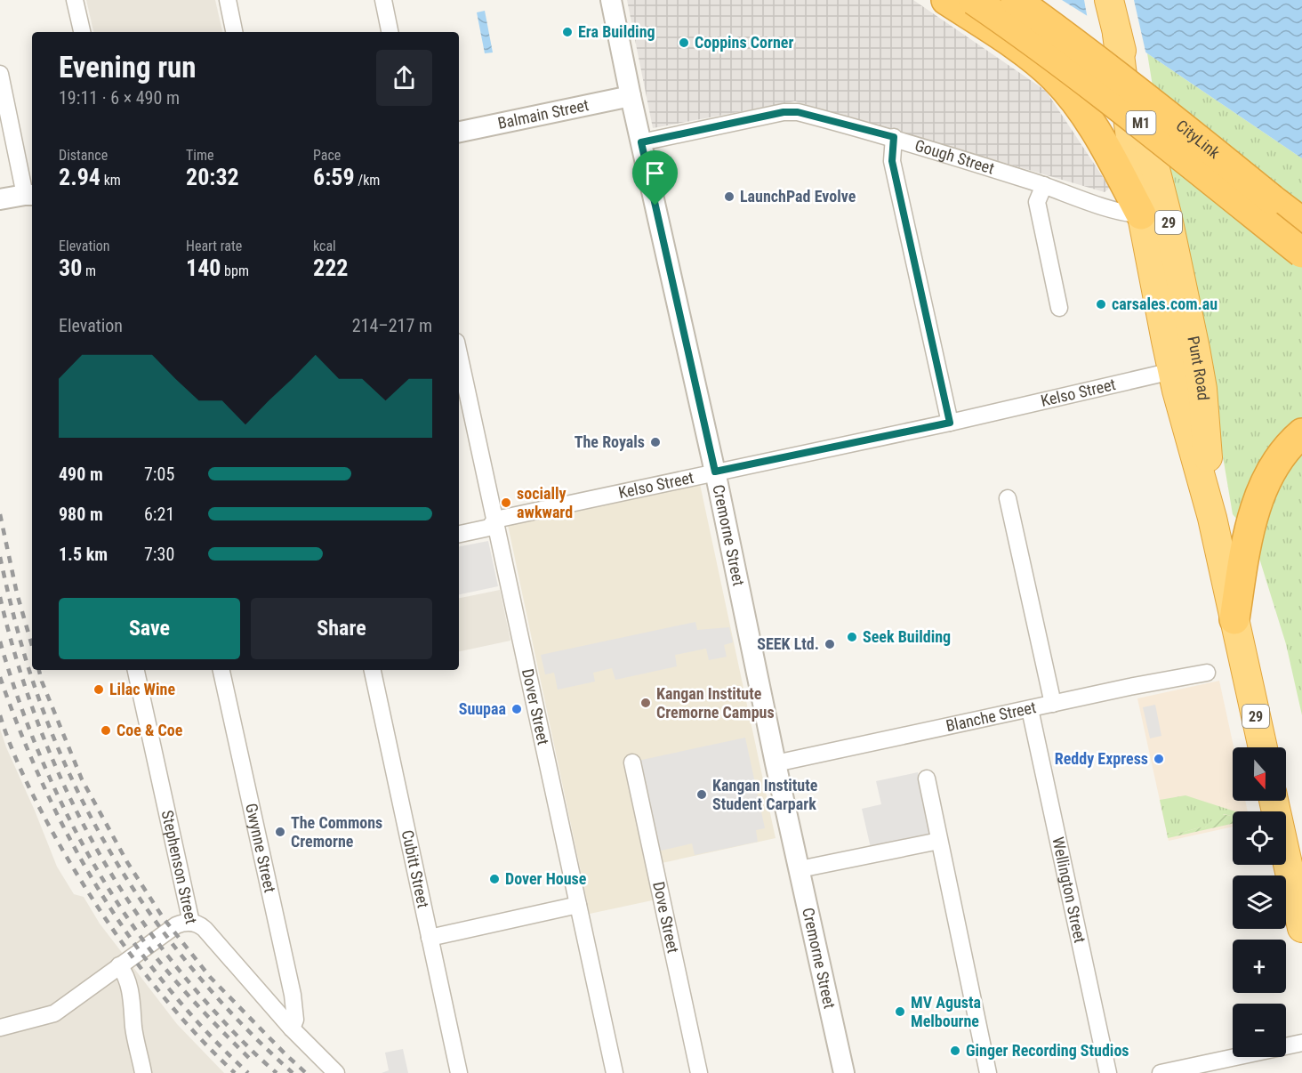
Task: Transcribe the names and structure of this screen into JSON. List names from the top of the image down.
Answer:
{
  "streets": {
    "highway": [
      "M1",
      "CityLink",
      "29",
      "Punt Road"
    ],
    "street": [
      "Balmain Street",
      "Gough Street",
      "Kelso Street",
      "Cremorne Street",
      "Dover Street",
      "Blanche Street",
      "Gwynne Street",
      "Stephenson Street",
      "Cubitt Street",
      "Wellington Street",
      "Dove Street"
    ]
  },
  "crossings": [
    ["Balmain Street", "Cremorne Street"],
    ["Gough Street", "Punt Road"],
    ["Gough Street", "Cremorne Street"],
    ["Punt Road", "Kelso Street"],
    ["Kelso Street", "Cremorne Street"],
    ["Kelso Street", "Dover Street"],
    ["Cremorne Street", "Blanche Street"],
    ["Blanche Street", "Wellington Street"],
    ["Gwynne Street", "Stephenson Street"]
  ],
  "places": [
    "Era Building",
    "Coppins Corner",
    "LaunchPad Evolve",
    "carsales.com.au",
    "The Royals",
    "socially awkward",
    "Seek Building",
    "SEEK Ltd.",
    "Lilac Wine",
    "Kangan Institute Cremorne Campus",
    "Suupaa",
    "Coe & Coe",
    "Reddy Express",
    "Kangan Institute Student Carpark",
    "The Commons Cremorne",
    "Dover House",
    "MV Agusta Melbourne",
    "Ginger Recording Studios"
  ],
  "north": "bottom",
  "page": {
    "heading": ["Evening run", "19:11 · 6 × 490 m"],
    "stats": [
      ["Distance", "2.94 km"],
      ["Time", "20:32"],
      ["Pace", "6:59 /km"],
      ["Elevation", "30 m"],
      ["Heart rate", "140 bpm"],
      ["kcal", "222"]
    ],
    "chart": ["Elevation", "214–217 m"],
    "list": [
      {
        "name": "490 m",
        "note": "7:05"
      },
      {
        "name": "980 m",
        "note": "6:21"
      },
      {
        "name": "1.5 km",
        "note": "7:30"
      }
    ],
    "buttons": ["Save", "Share"],
    "map_buttons": ["+", "−"]
  }
}
